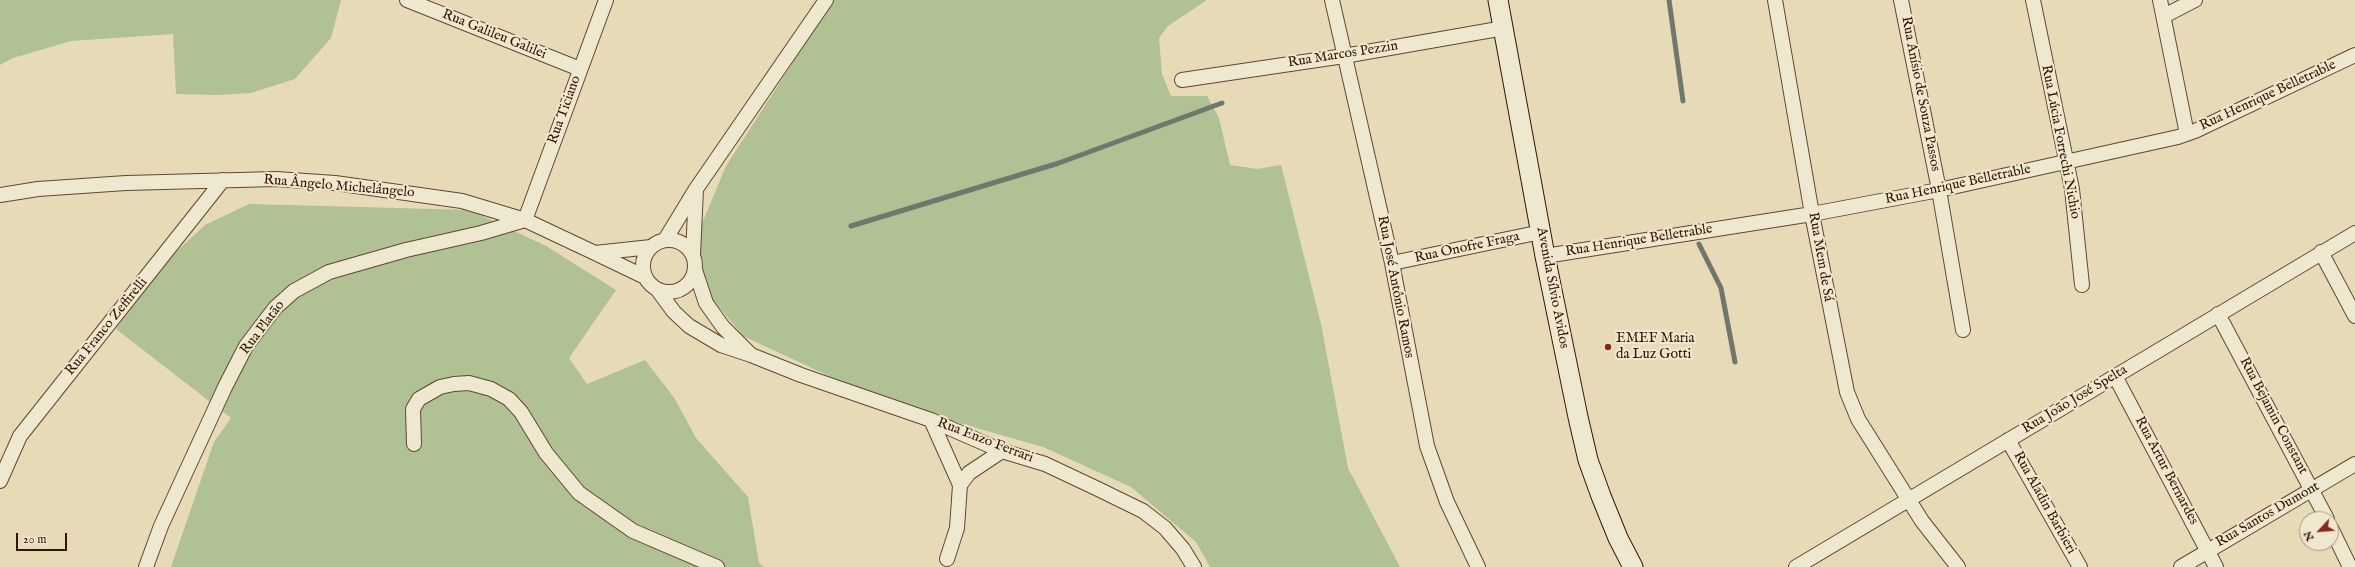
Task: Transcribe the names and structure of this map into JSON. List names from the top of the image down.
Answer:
{
  "streets": {
    "main road": ["Avenida Sílvio Avidos"],
    "street": [
      "Rua Galileu Galilei",
      "Rua Marcos Pezzin",
      "Rua Anísio de Souza Passos",
      "Rua Henrique Belletrable",
      "Rua Ticiano",
      "Rua Lúcia Forrechi Nichio",
      "Rua Ângelo Michelângelo",
      "Rua Onofre Fraga",
      "Rua Mem de Sá",
      "Rua José Antônio Ramos",
      "Rua Franco Zeffirelli",
      "Rua Platão",
      "Rua João José Spelta",
      "Rua Bejamin Constant",
      "Rua Enzo Ferrari",
      "Rua Artur Bernardes",
      "Rua Aladin Barbieri",
      "Rua Santos Dumont"
    ]
  },
  "crossings": [
    ["Rua Galileu Galilei", "Rua Ticiano"],
    ["Rua Marcos Pezzin", "Rua José Antônio Ramos"],
    ["Rua Marcos Pezzin", "Avenida Sílvio Avidos"],
    ["Rua Anísio de Souza Passos", "Rua Henrique Belletrable"],
    ["Rua Henrique Belletrable", "Rua Lúcia Forrechi Nichio"],
    ["Rua Henrique Belletrable", "Rua Mem de Sá"],
    ["Rua Henrique Belletrable", "Avenida Sílvio Avidos"],
    ["Rua Ticiano", "Rua Ângelo Michelângelo"],
    ["Rua Ticiano", "Rua Platão"],
    ["Rua Ângelo Michelângelo", "Rua Franco Zeffirelli"],
    ["Rua Ângelo Michelângelo", "Rua Platão"],
    ["Rua Ângelo Michelângelo", "Rua Enzo Ferrari"],
    ["Rua Onofre Fraga", "Rua José Antônio Ramos"],
    ["Rua Onofre Fraga", "Avenida Sílvio Avidos"],
    ["Rua Mem de Sá", "Rua João José Spelta"],
    ["Rua João José Spelta", "Rua Bejamin Constant"],
    ["Rua João José Spelta", "Rua Artur Bernardes"],
    ["Rua João José Spelta", "Rua Aladin Barbieri"],
    ["Rua Bejamin Constant", "Rua Santos Dumont"],
    ["Rua Artur Bernardes", "Rua Santos Dumont"]
  ],
  "places": ["EMEF Maria da Luz Gotti"],
  "scale_bar": "20 m",
  "north": "bottom left"
}
